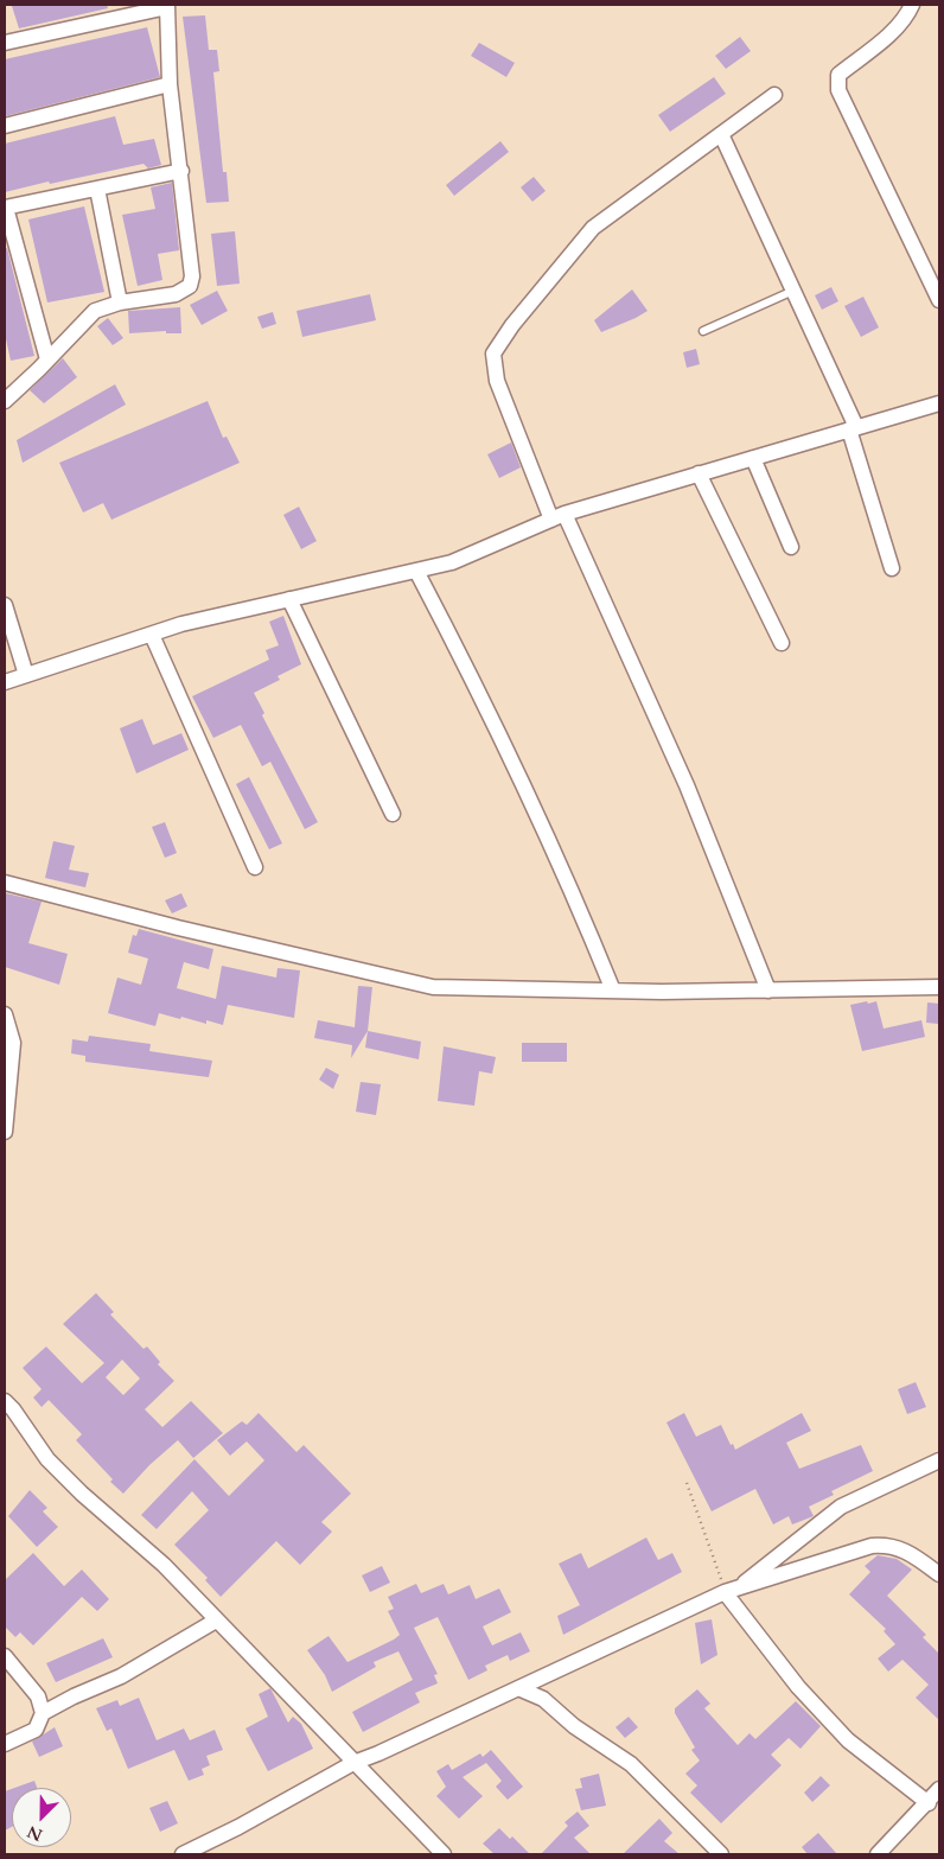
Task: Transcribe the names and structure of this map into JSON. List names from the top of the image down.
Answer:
{
  "north": "bottom left"
}
